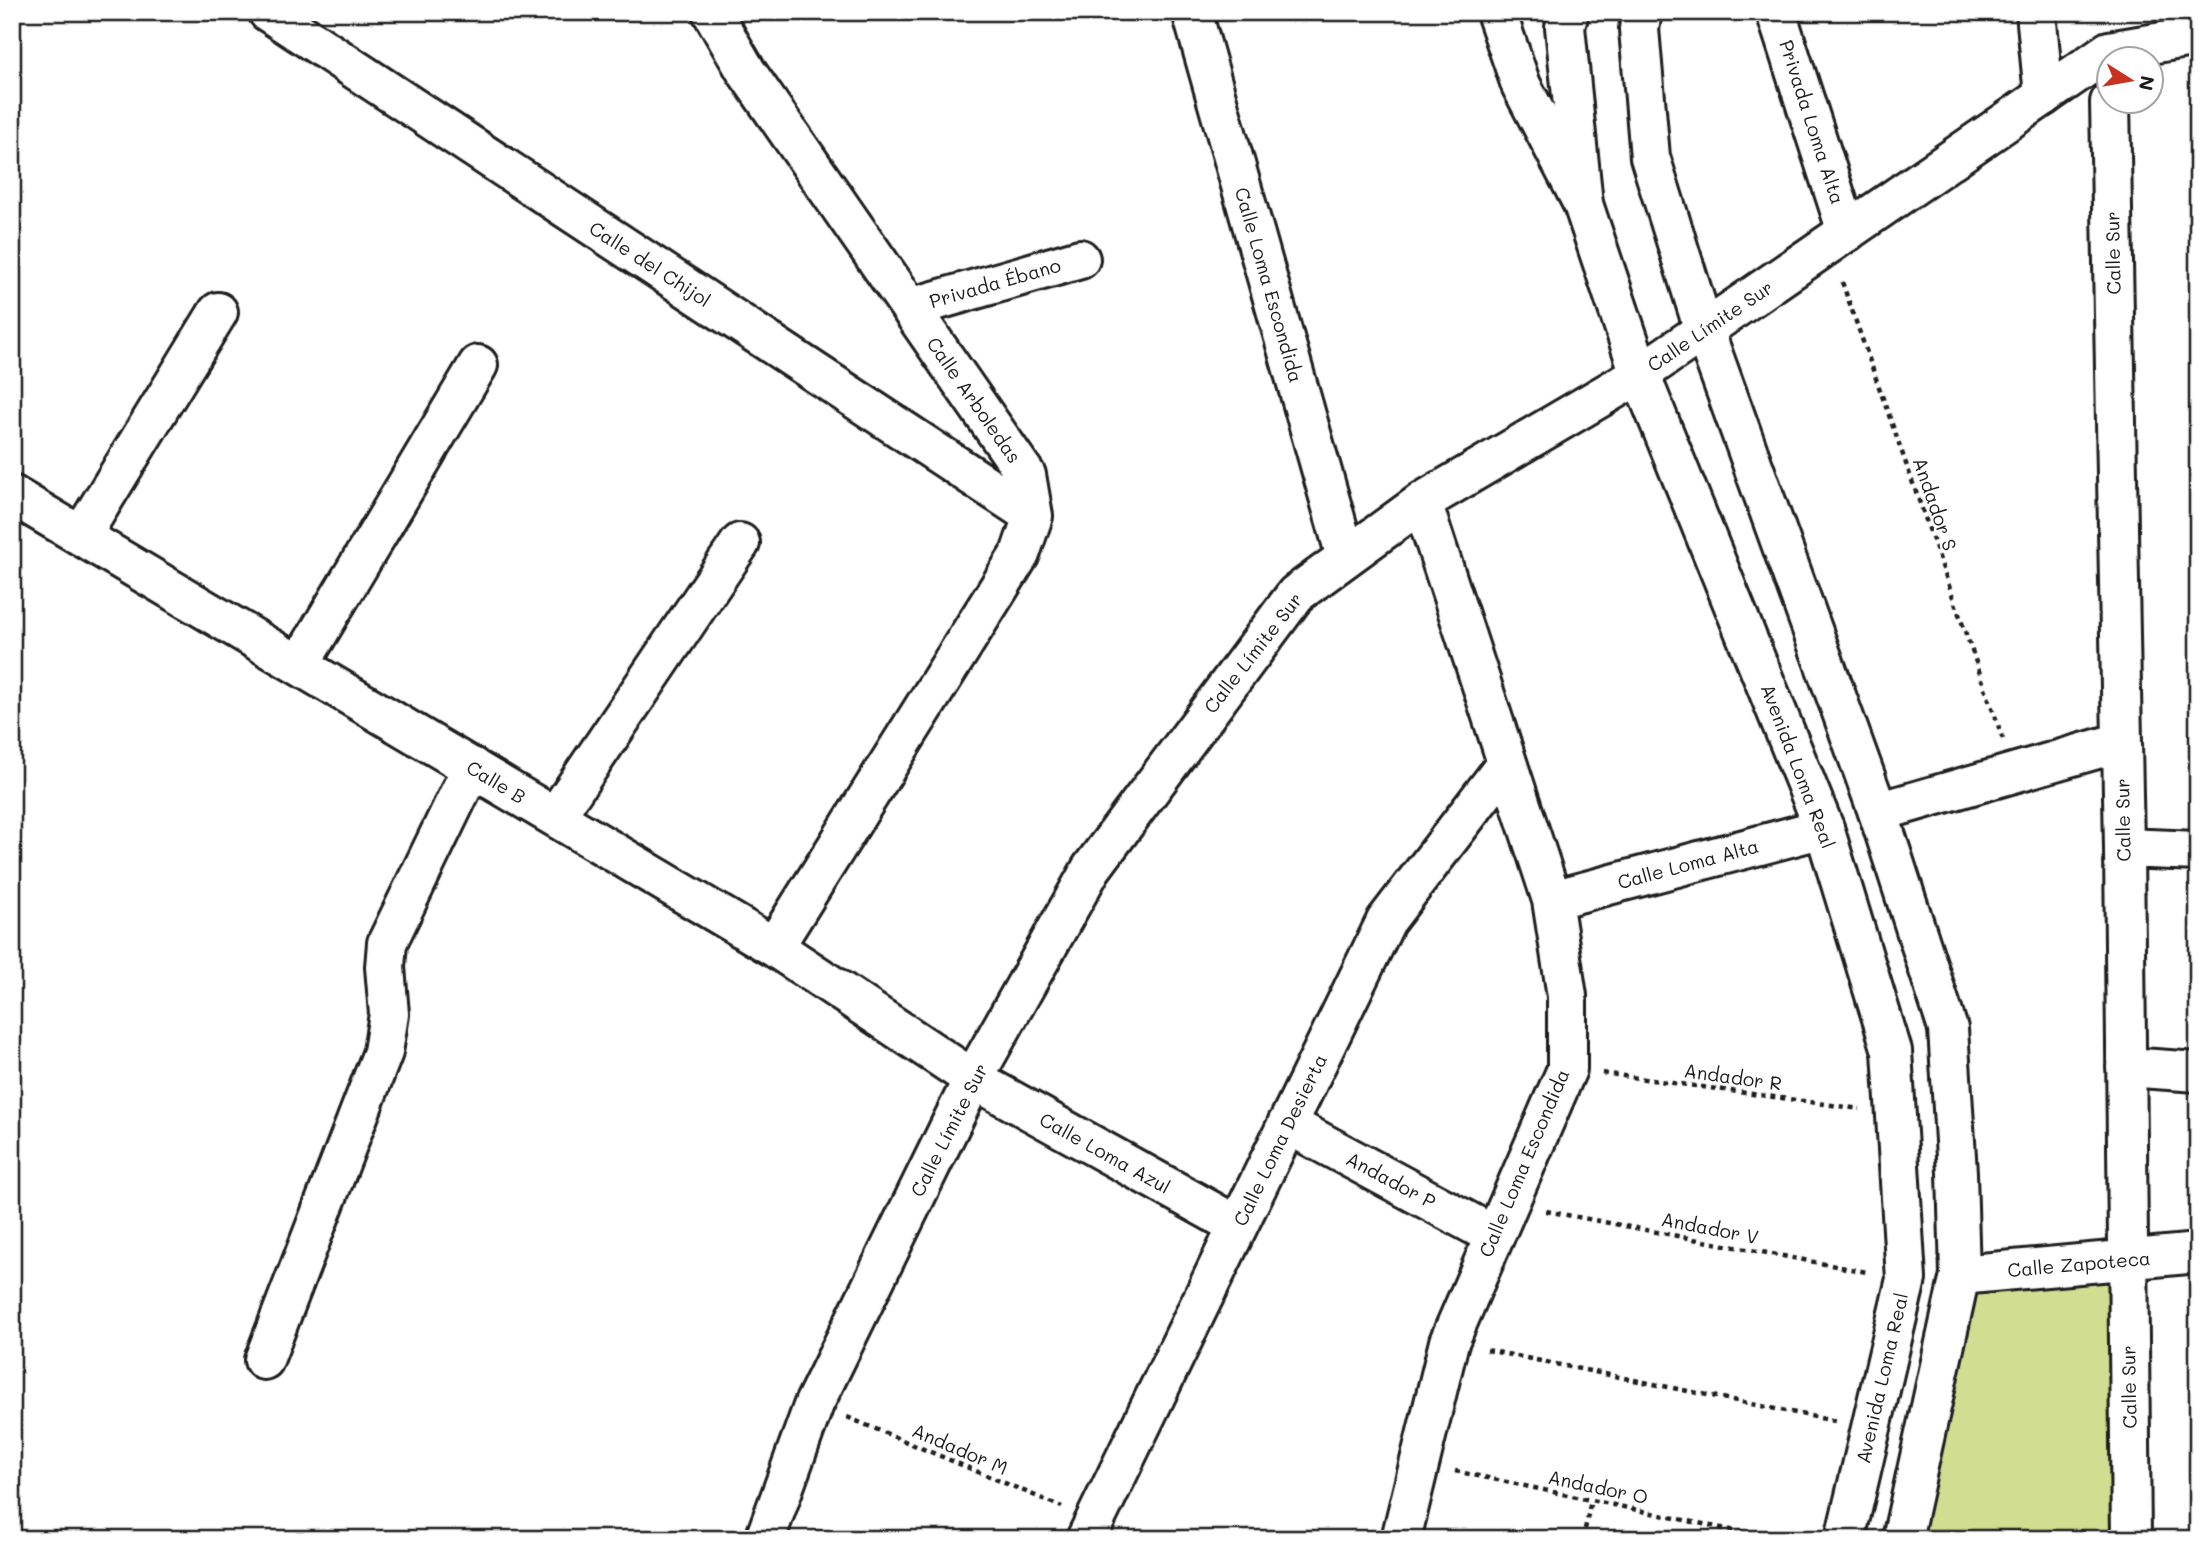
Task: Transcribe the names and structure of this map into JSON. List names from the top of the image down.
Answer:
{
  "streets": {
    "street": [
      "Privada Loma Alta",
      "Calle Sur",
      "Calle del Chijol",
      "Privada Ébano",
      "Calle Loma Escondida",
      "Calle Límite Sur",
      "Calle Arboledas",
      "Avenida Loma Real",
      "Calle B",
      "Calle Loma Alta",
      "Calle Loma Desierta",
      "Calle Loma Azul",
      "Andador P",
      "Calle Zapoteca"
    ],
    "path": [
      "Andador S",
      "Andador R",
      "Andador V",
      "Andador M",
      "Andador O"
    ]
  },
  "crossings": [
    ["Privada Loma Alta", "Calle Límite Sur"],
    ["Privada Loma Alta", "Andador S"],
    ["Calle Sur", "Calle Zapoteca"],
    ["Calle del Chijol", "Calle Arboledas"],
    ["Privada Ébano", "Calle Arboledas"],
    ["Calle Loma Escondida", "Calle Límite Sur"],
    ["Calle Loma Escondida", "Calle Loma Alta"],
    ["Calle Loma Escondida", "Andador R"],
    ["Calle Loma Escondida", "Calle Loma Desierta"],
    ["Calle Loma Escondida", "Andador P"],
    ["Calle Loma Escondida", "Andador V"],
    ["Calle Loma Escondida", "Andador O"],
    ["Calle Límite Sur", "Andador S"],
    ["Calle Límite Sur", "Avenida Loma Real"],
    ["Calle Límite Sur", "Calle B"],
    ["Calle Límite Sur", "Calle Loma Azul"],
    ["Calle Límite Sur", "Andador M"],
    ["Calle Arboledas", "Calle B"],
    ["Avenida Loma Real", "Calle Loma Alta"],
    ["Avenida Loma Real", "Andador R"],
    ["Avenida Loma Real", "Andador V"],
    ["Calle B", "Calle Loma Azul"],
    ["Calle Loma Desierta", "Calle Loma Azul"],
    ["Calle Loma Desierta", "Andador P"],
    ["Calle Loma Desierta", "Andador M"],
    ["Andador P", "Andador V"]
  ],
  "north": "right"
}
